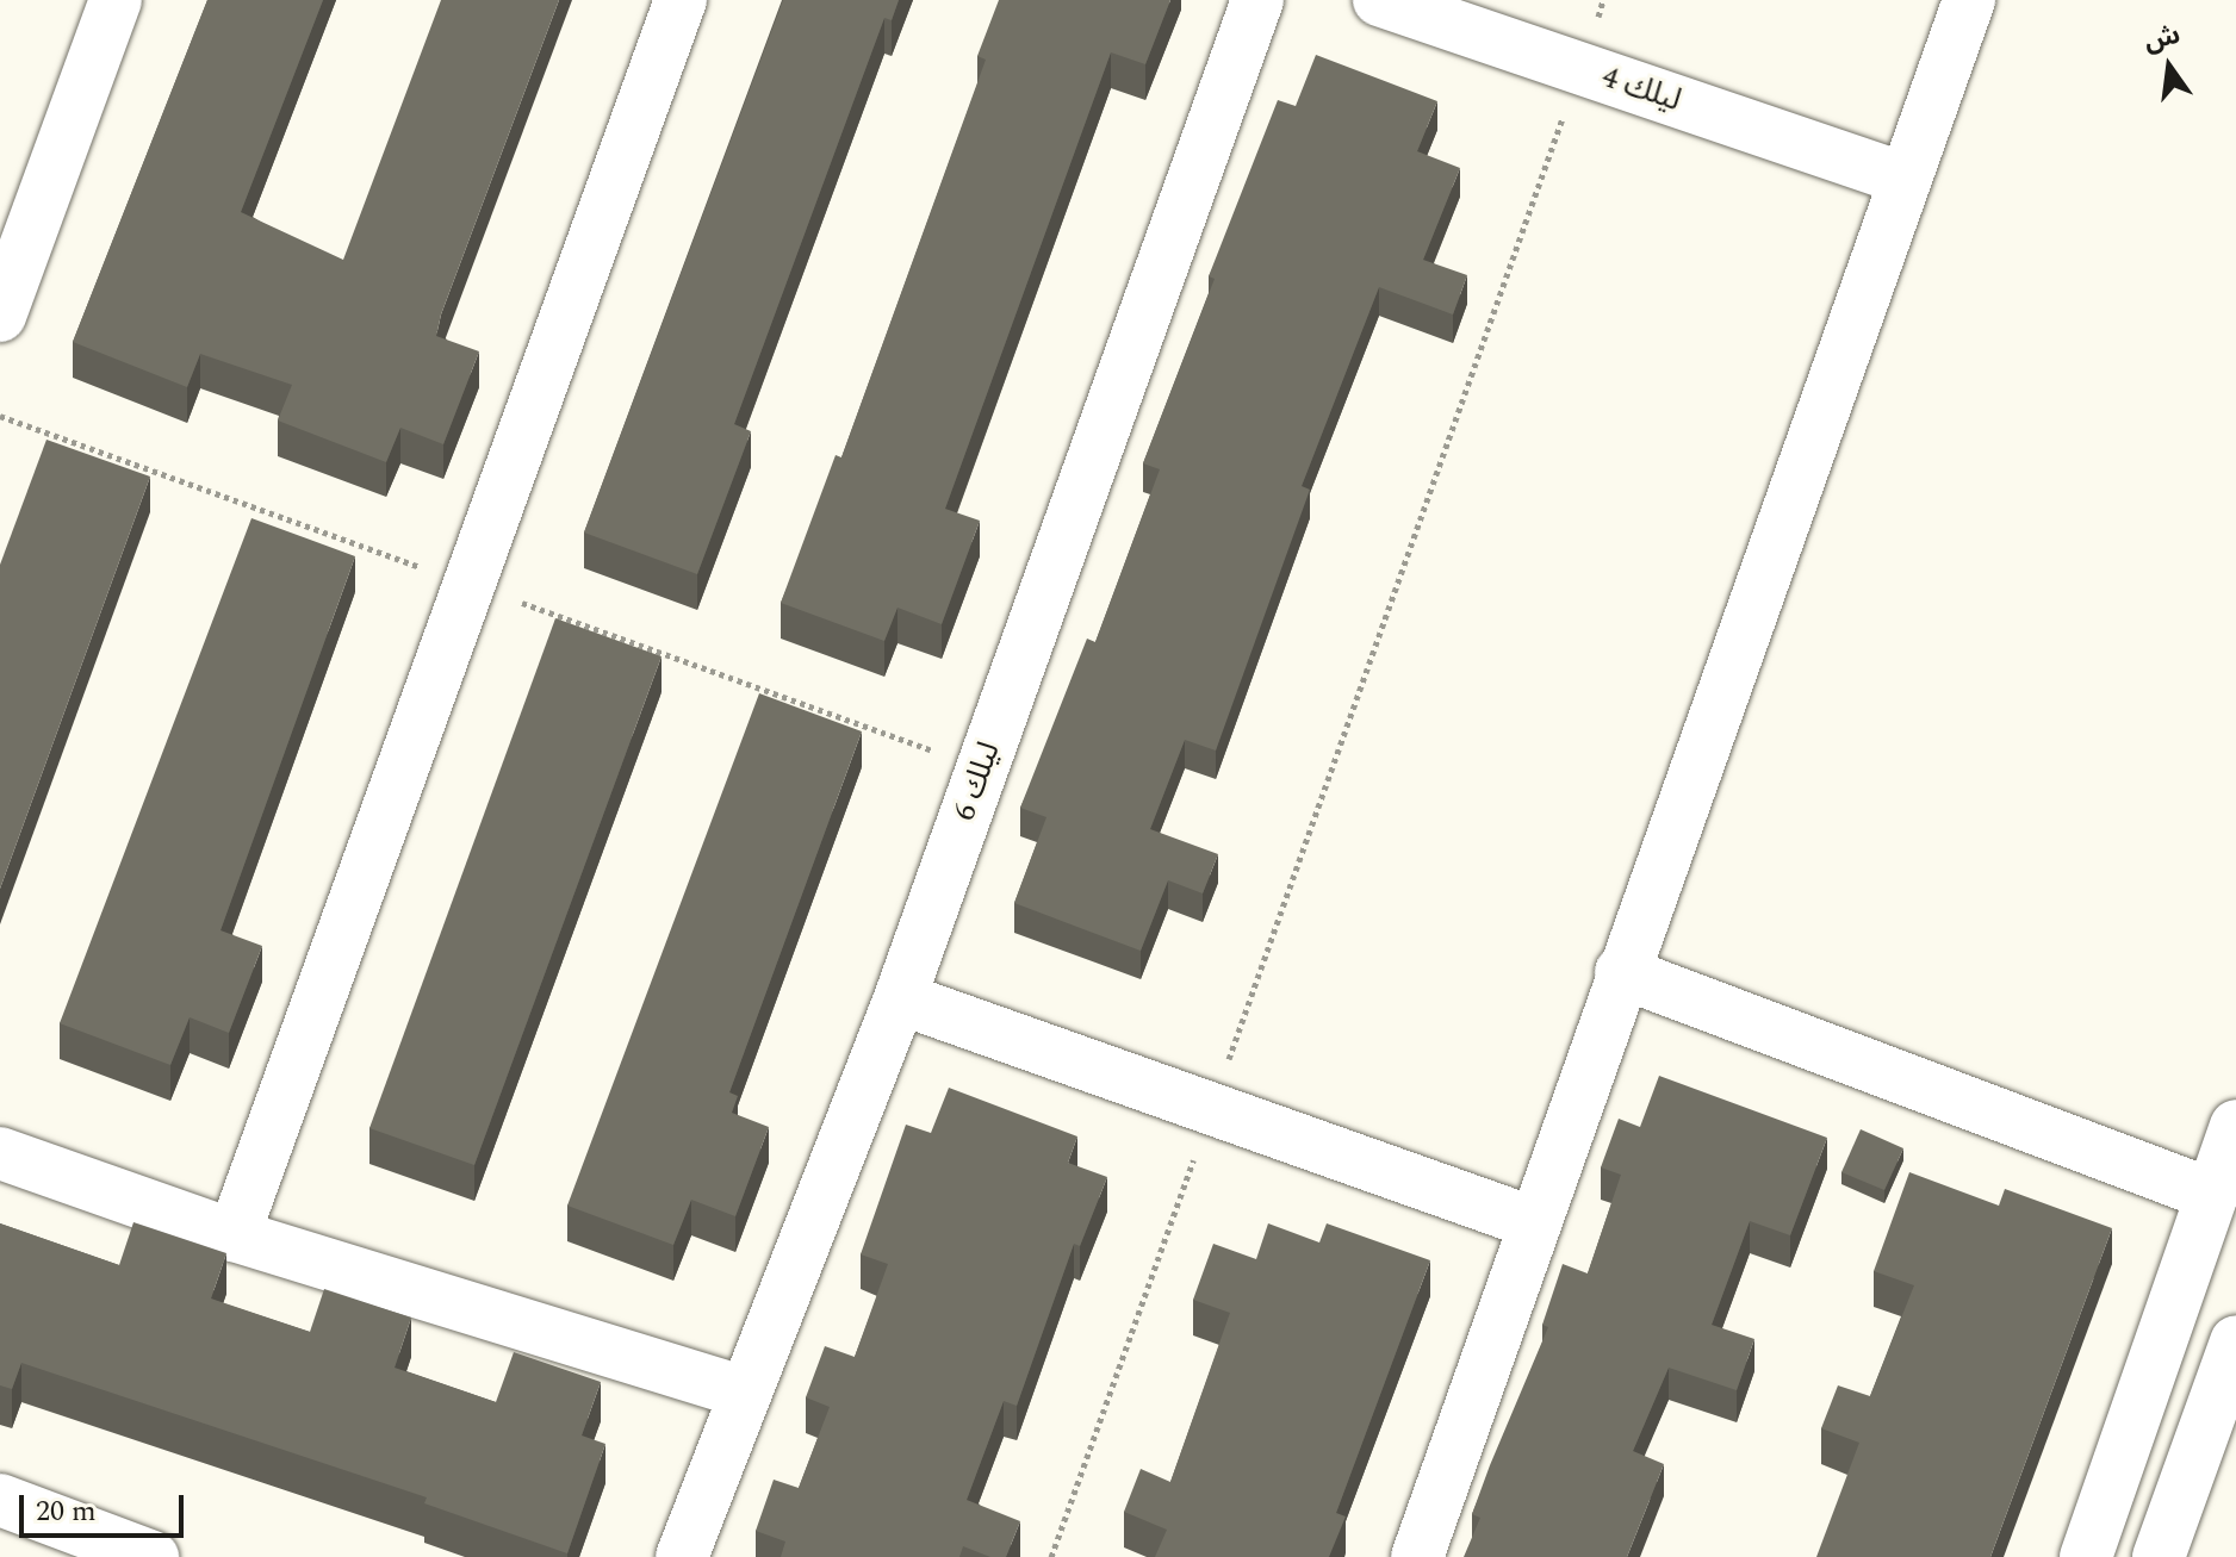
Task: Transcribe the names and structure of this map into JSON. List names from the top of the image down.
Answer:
{
  "streets": {
    "street": ["ليلك 4", "ليلك 6"]
  },
  "scale_bar": "20 m",
  "north": "top"
}
